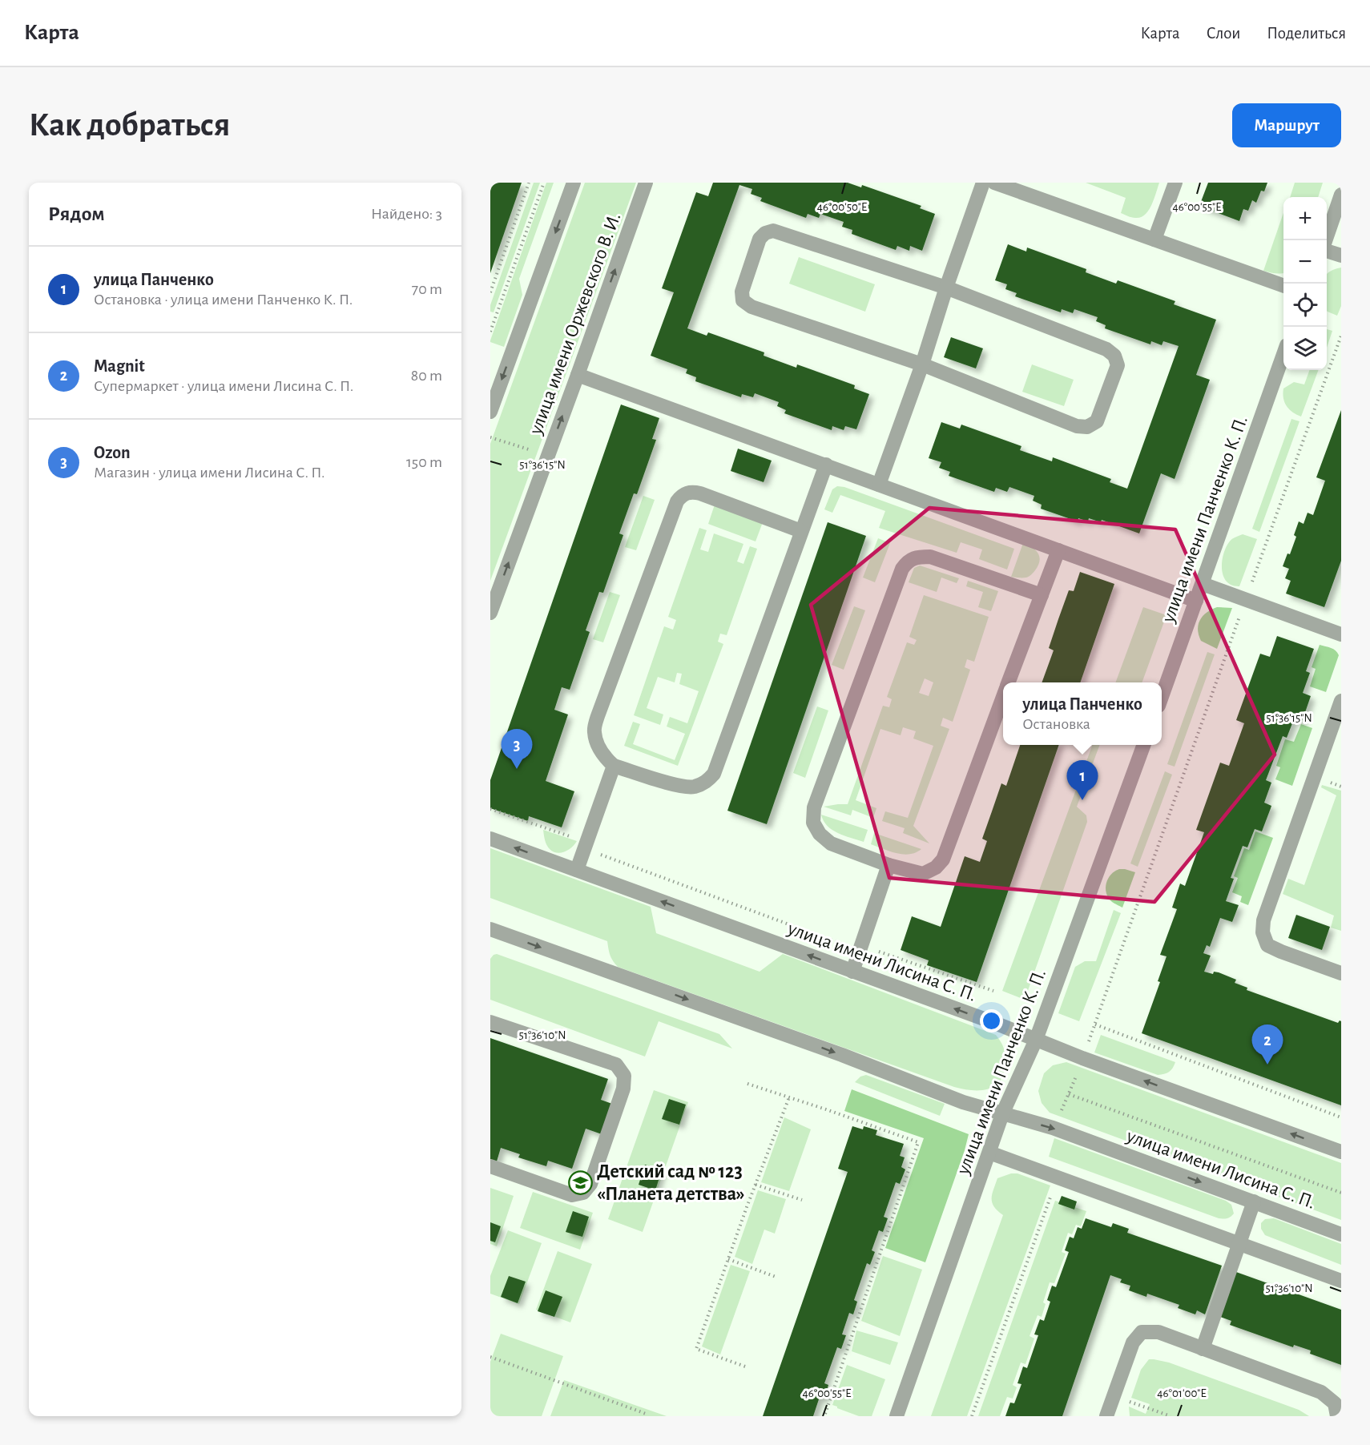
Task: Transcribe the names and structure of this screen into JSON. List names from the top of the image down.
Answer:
{
  "streets": {
    "street": ["улица имени Оржевского В. И.", "улица имени Панченко К. П.", "улица имени Лисина С. П."]
  },
  "crossings": [
    ["улица имени Панченко К. П.", "улица имени Лисина С. П."]
  ],
  "places": {
    "school or university": ["Детский сад № 123 «Планета детства»"]
  },
  "page": {
    "header": "Карта",
    "nav": ["Карта", "Слои", "Поделиться"],
    "buttons": "Маршрут",
    "title": "Как добраться",
    "heading": ["Рядом", "Найдено: 3"],
    "map_buttons": ["+", "−"],
    "list": [
      {
        "mark": "1",
        "name": "улица Панченко",
        "note": "Остановка · улица имени Панченко К. П.",
        "value": "70 m"
      },
      {
        "mark": "2",
        "name": "Magnit",
        "note": "Супермаркет · улица имени Лисина С. П.",
        "value": "80 m"
      },
      {
        "mark": "3",
        "name": "Ozon",
        "note": "Магазин · улица имени Лисина С. П.",
        "value": "150 m"
      }
    ],
    "popup": ["улица Панченко", "Остановка"],
    "pins": ["3", "1", "2"]
  },
  "coordinates": [
    "46°00'50\"E",
    "46°00'55\"E",
    "51°36'15\"N",
    "51°36'10\"N",
    "46°01'00\"E"
  ]
}
